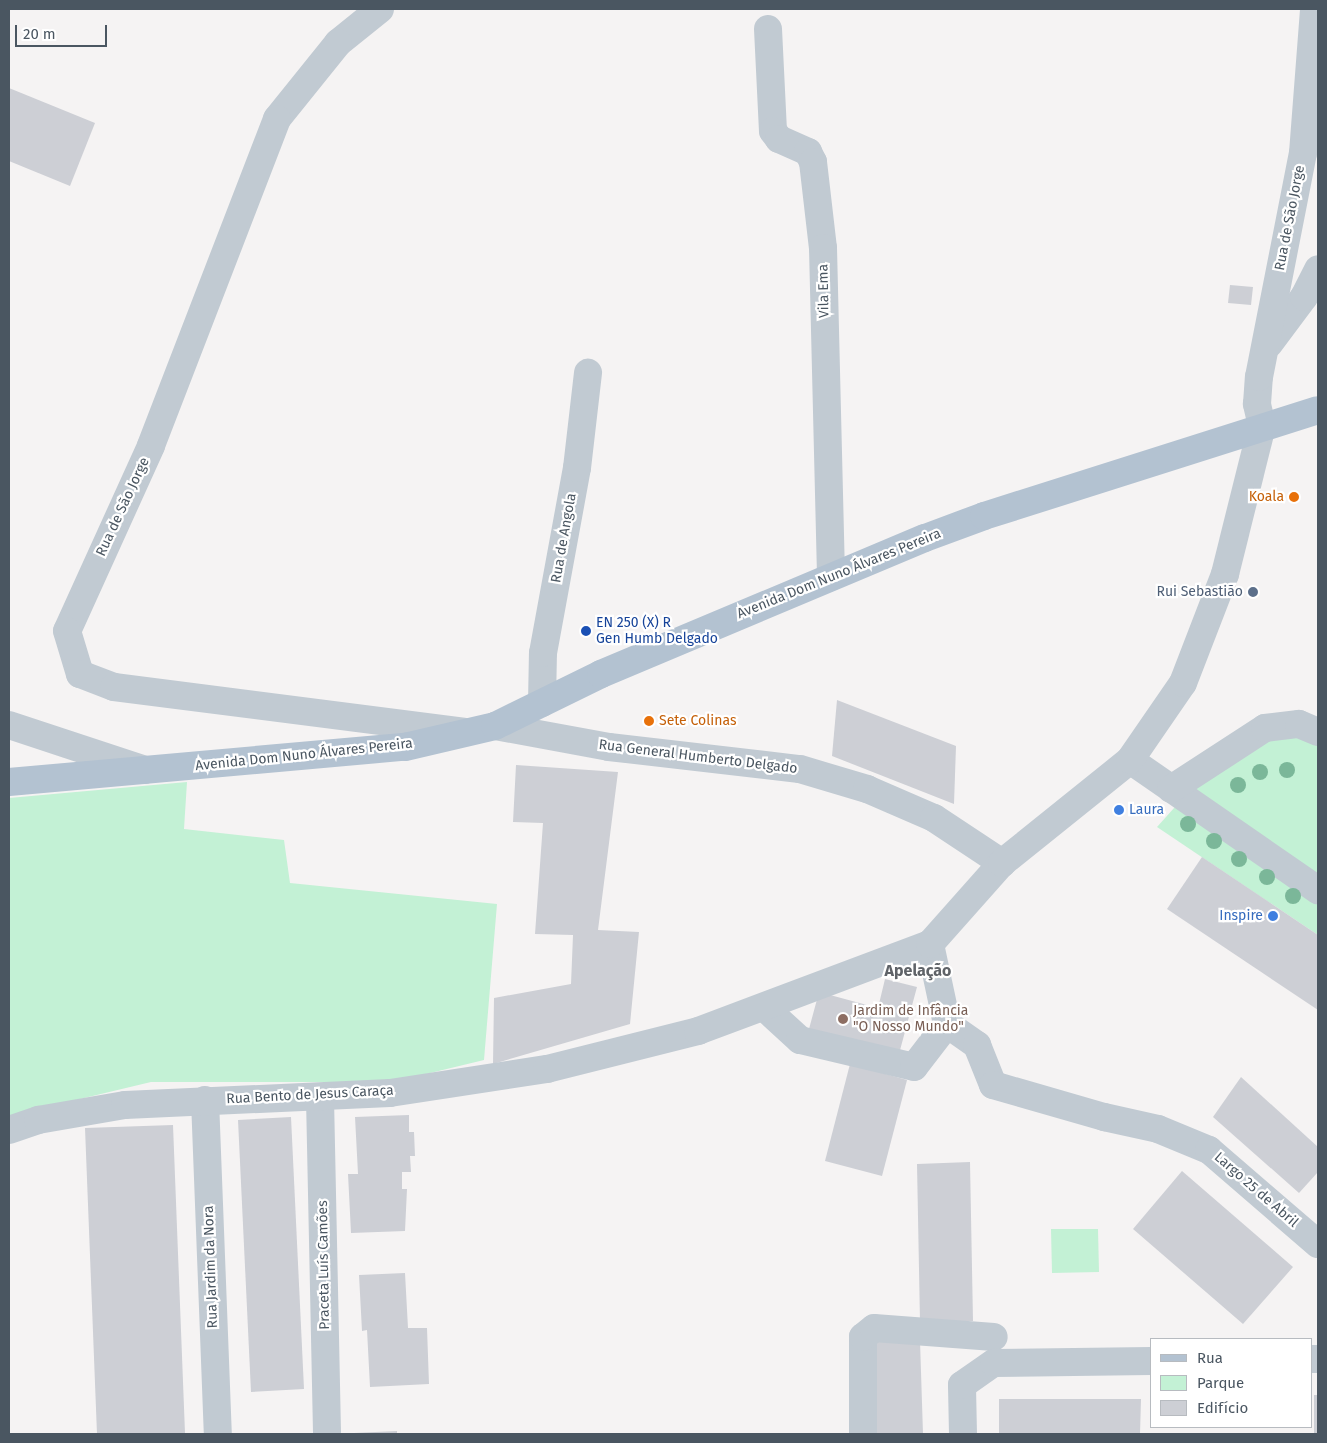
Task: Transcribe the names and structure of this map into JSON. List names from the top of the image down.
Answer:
{
  "streets": {
    "main road": ["Avenida Dom Nuno Álvares Pereira"],
    "street": [
      "Rua de São Jorge",
      "Vila Ema",
      "Rua de Angola",
      "Rua General Humberto Delgado",
      "Rua Bento de Jesus Caraça",
      "Largo 25 de Abril",
      "Praceta Luís Camões",
      "Rua Jardim da Nora"
    ]
  },
  "crossings": [
    ["Rua de São Jorge", "Avenida Dom Nuno Álvares Pereira"],
    ["Vila Ema", "Avenida Dom Nuno Álvares Pereira"],
    ["Rua de Angola", "Avenida Dom Nuno Álvares Pereira"],
    ["Avenida Dom Nuno Álvares Pereira", "Rua General Humberto Delgado"],
    ["Rua Bento de Jesus Caraça", "Praceta Luís Camões"],
    ["Rua Bento de Jesus Caraça", "Rua Jardim da Nora"]
  ],
  "districts": ["Apelação"],
  "places": [
    "Koala",
    "Rui Sebastião",
    "EN 250 (X) R Gen Humb Delgado",
    "Sete Colinas",
    "Laura",
    "Inspire",
    "Jardim de Infância \"O Nosso Mundo\""
  ],
  "legend": ["Rua", "Parque", "Edifício"],
  "scale_bar": "20 m"
}
